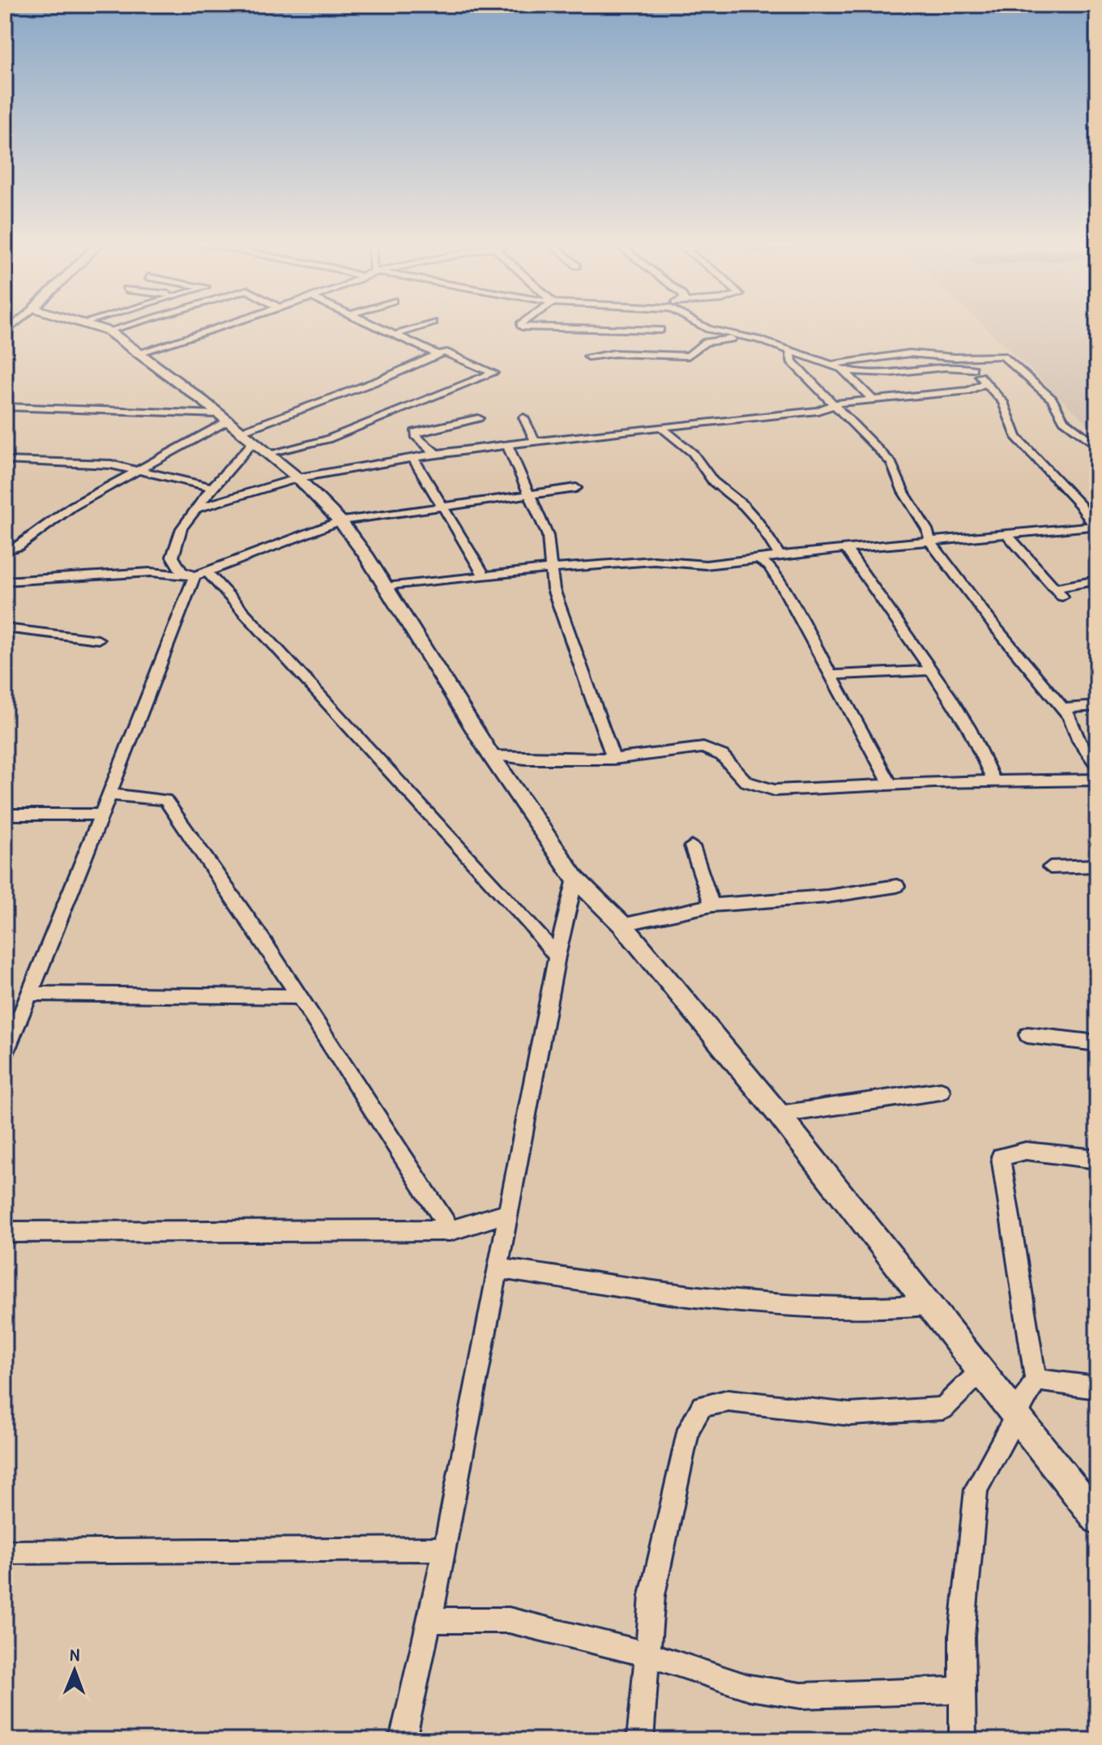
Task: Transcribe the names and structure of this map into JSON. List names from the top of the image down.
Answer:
{
  "north": "top"
}
